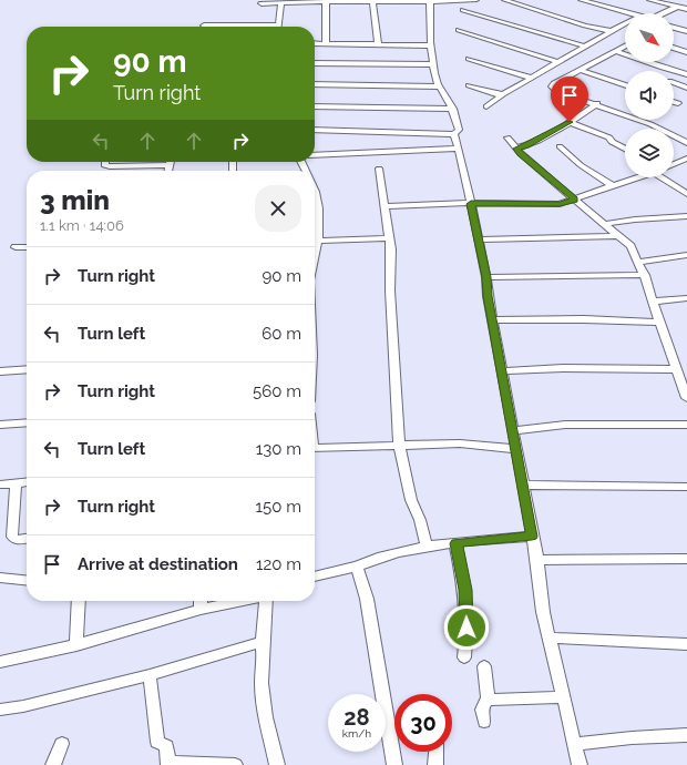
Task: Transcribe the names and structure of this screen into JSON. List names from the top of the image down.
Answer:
{
  "north": "bottom right",
  "page": {
    "turn": ["90 m", "Turn right"],
    "heading": ["3 min", "1.1 km · 14:06"],
    "list": [
      {
        "name": "Turn right",
        "value": "90 m"
      },
      {
        "name": "Turn left",
        "value": "60 m"
      },
      {
        "name": "Turn right",
        "value": "560 m"
      },
      {
        "name": "Turn left",
        "value": "130 m"
      },
      {
        "name": "Turn right",
        "value": "150 m"
      },
      {
        "name": "Arrive at destination",
        "value": "120 m"
      }
    ],
    "speed": "28 km/h",
    "limit": "30"
  }
}
